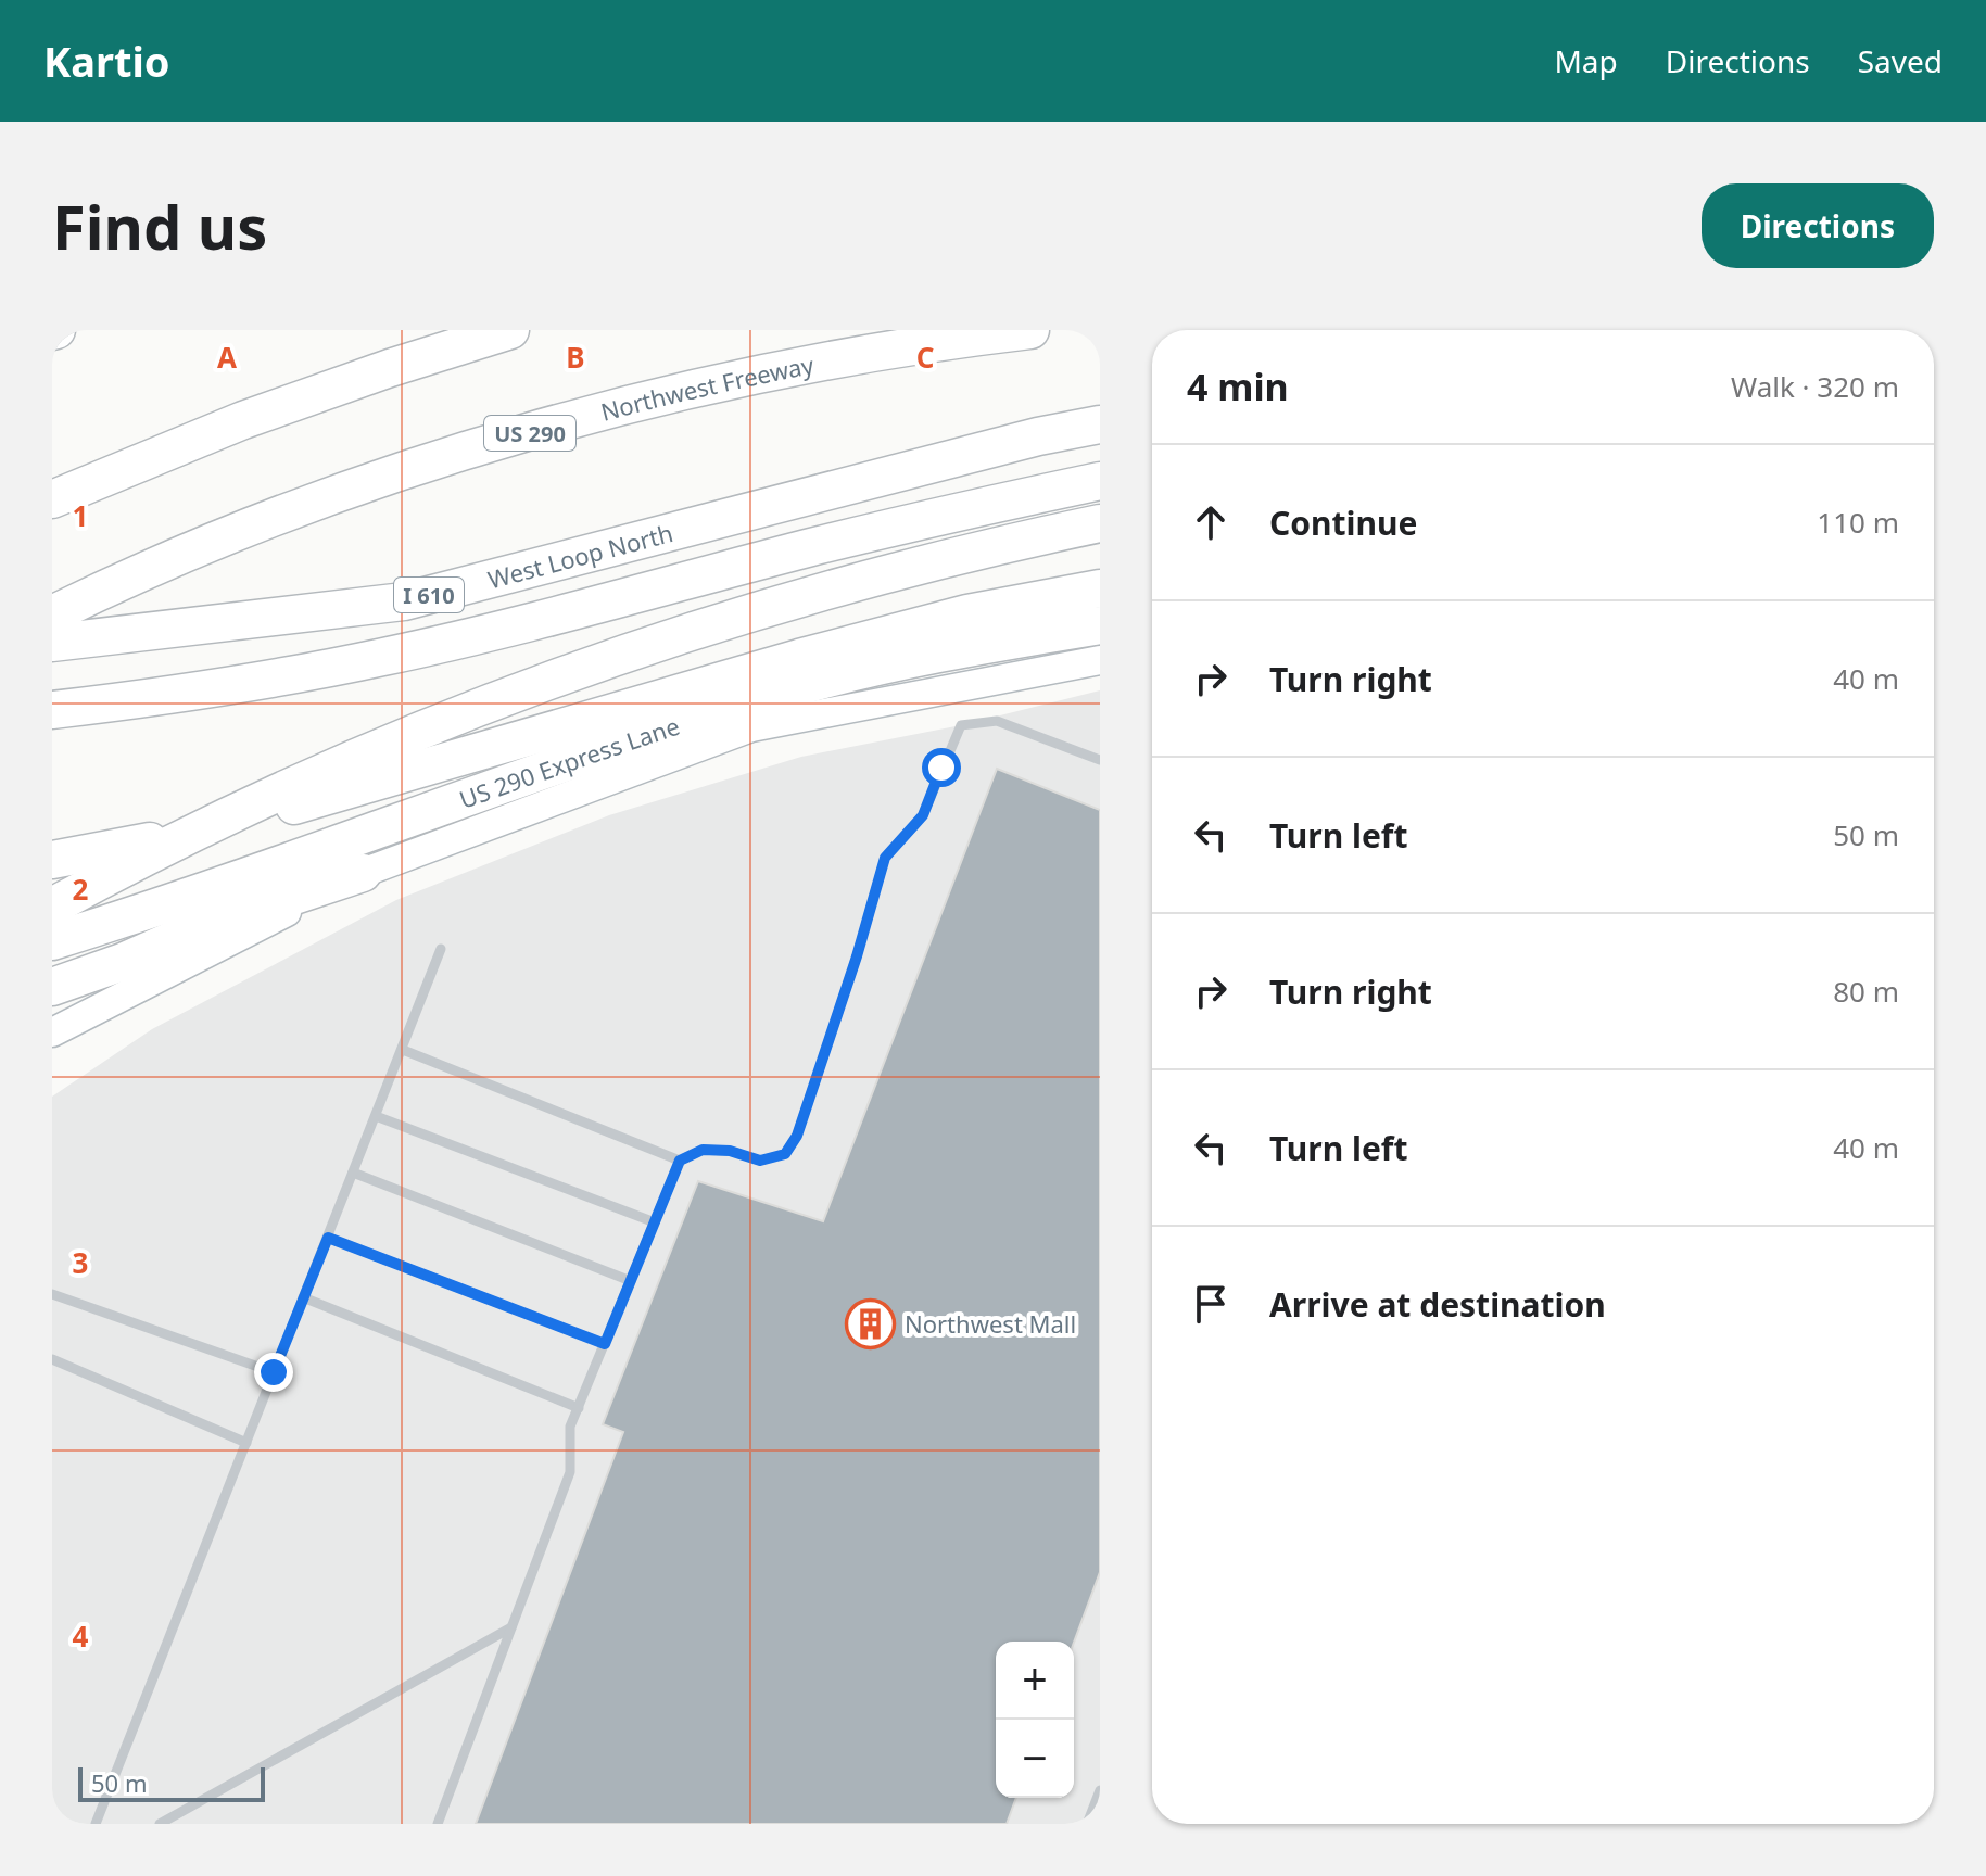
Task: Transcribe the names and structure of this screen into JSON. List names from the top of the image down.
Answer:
{
  "streets": {
    "highway": [
      "Northwest Freeway",
      "US 290",
      "West Loop North",
      "I 610",
      "US 290 Express Lane"
    ]
  },
  "places": {
    "building": ["Northwest Mall"]
  },
  "scale_bar": "50 m",
  "page": {
    "header": "Kartio",
    "nav": ["Map", "Directions", "Saved"],
    "buttons": "Directions",
    "title": "Find us",
    "heading": ["4 min", "Walk · 320 m"],
    "list": [
      ["Continue", "110 m"],
      ["Turn right", "40 m"],
      ["Turn left", "50 m"],
      ["Turn right", "80 m"],
      ["Turn left", "40 m"],
      "Arrive at destination"
    ],
    "map_buttons": ["+", "−"],
    "scale": "50 m"
  },
  "grid": {
    "columns": ["A", "B", "C"],
    "rows": [
      "1",
      "2",
      "3",
      "4"
    ]
  }
}
